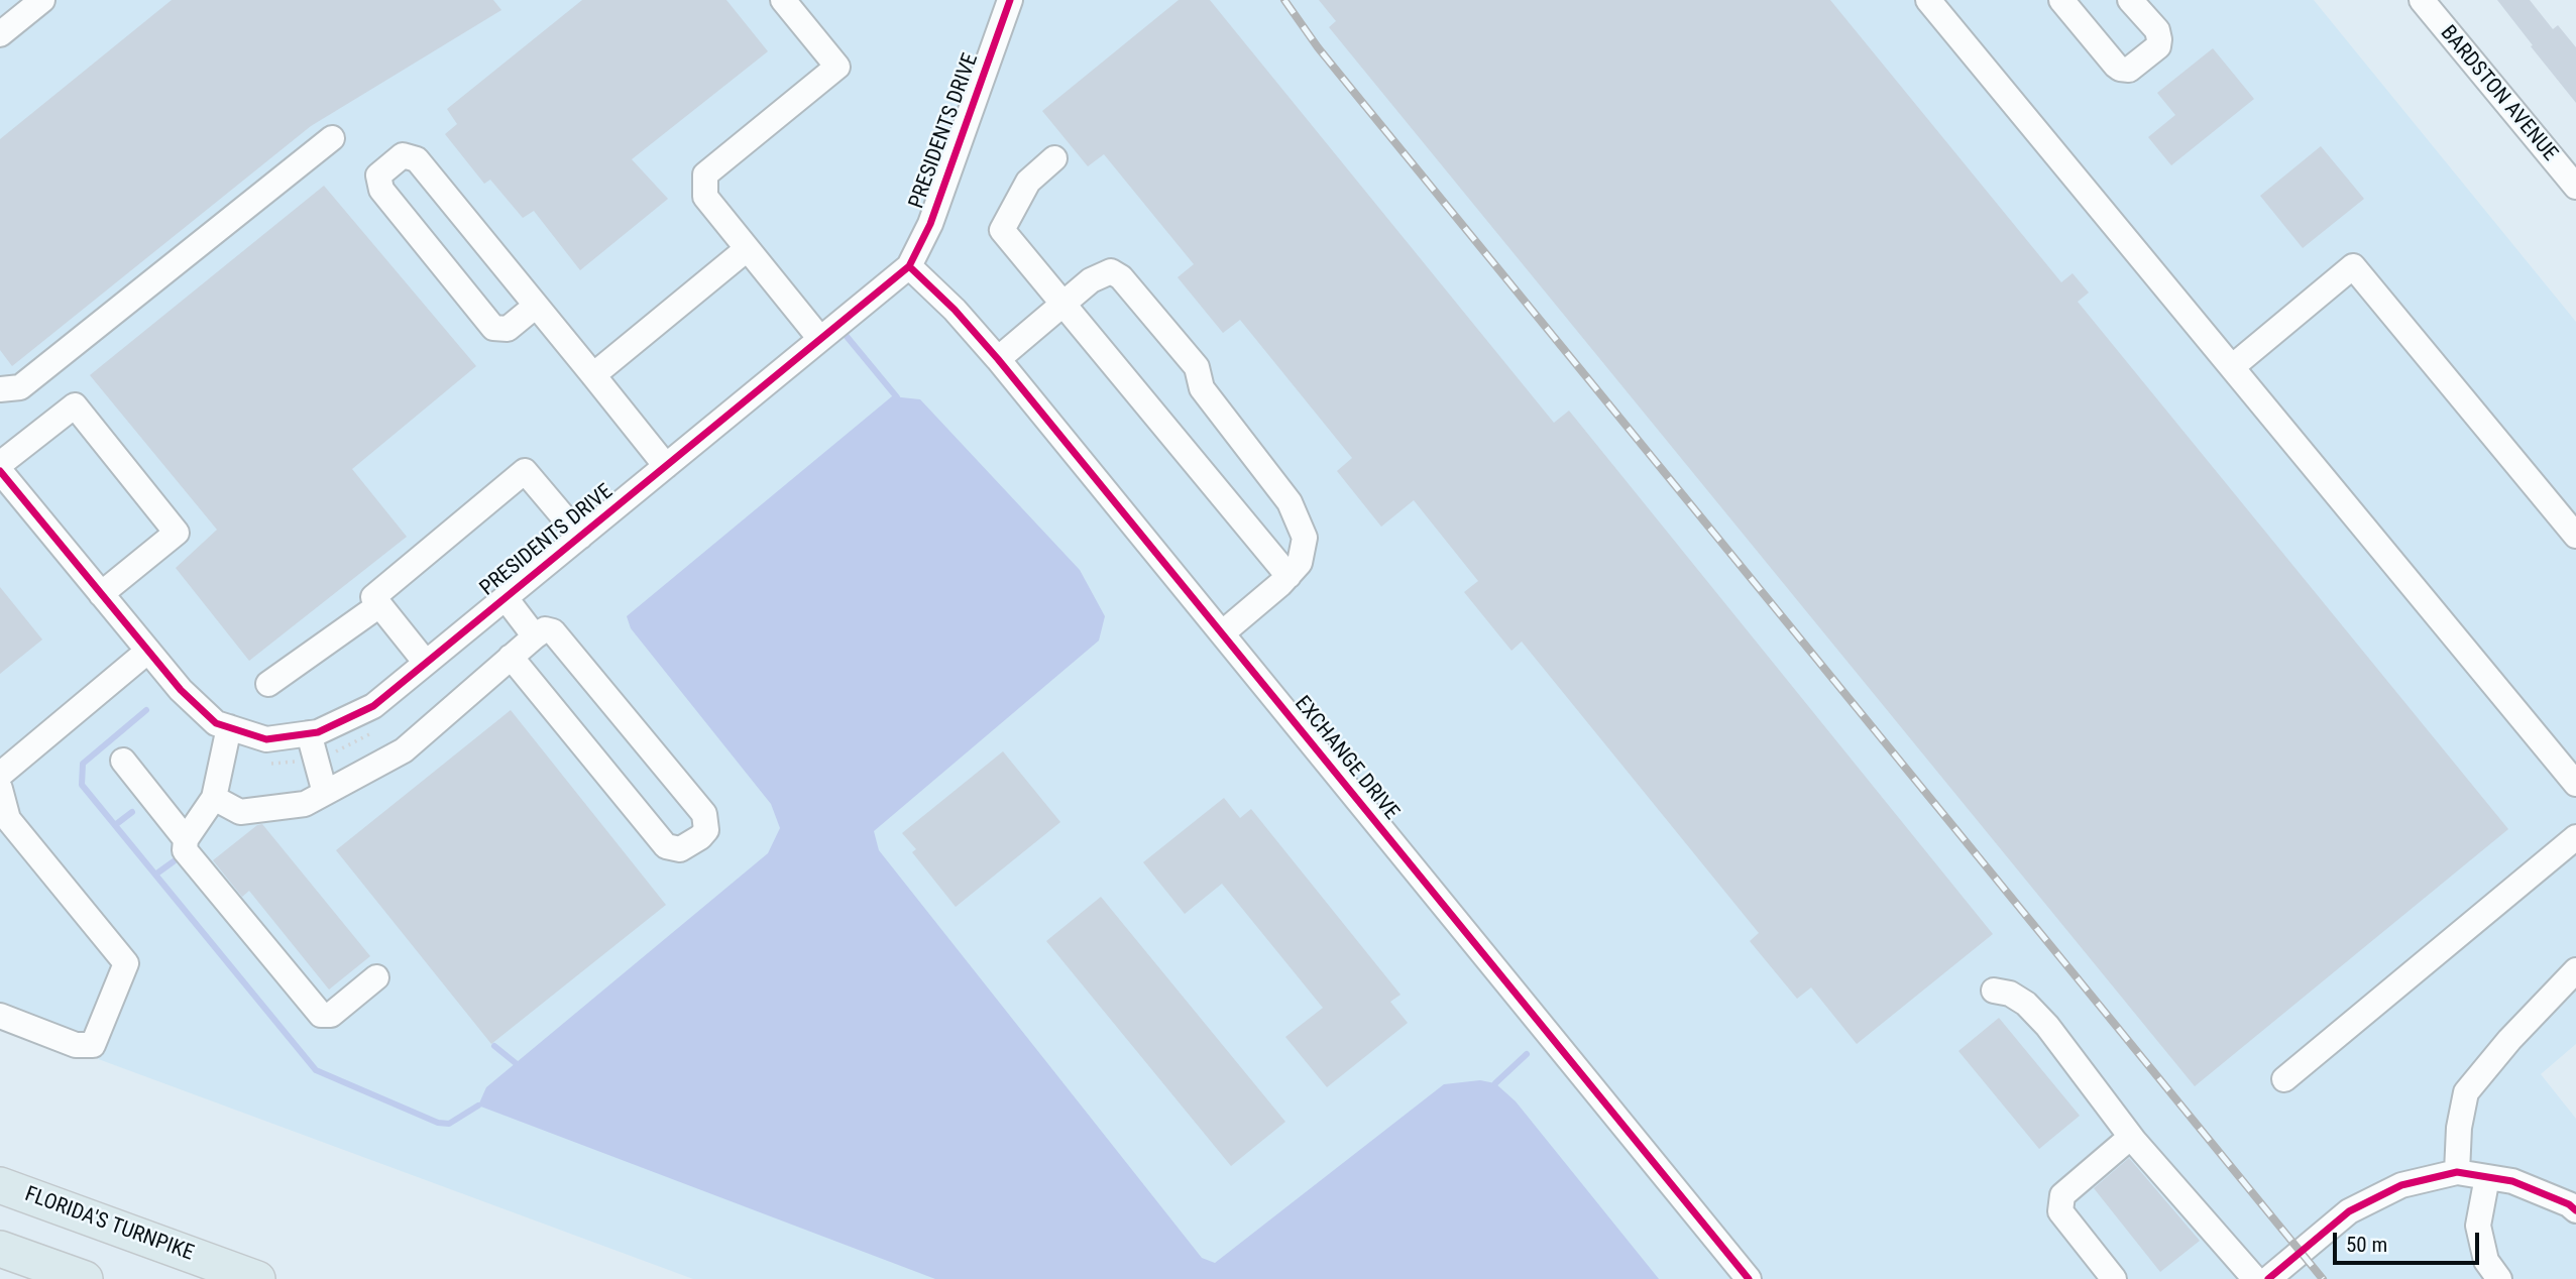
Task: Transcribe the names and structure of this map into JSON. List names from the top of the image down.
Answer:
{
  "streets": {
    "highway": ["FLORIDA'S TURNPIKE"],
    "street": ["BARDSTON AVENUE", "PRESIDENTS DRIVE", "EXCHANGE DRIVE"]
  },
  "crossings": [
    ["PRESIDENTS DRIVE", "EXCHANGE DRIVE"]
  ],
  "scale_bar": "50 m"
}
